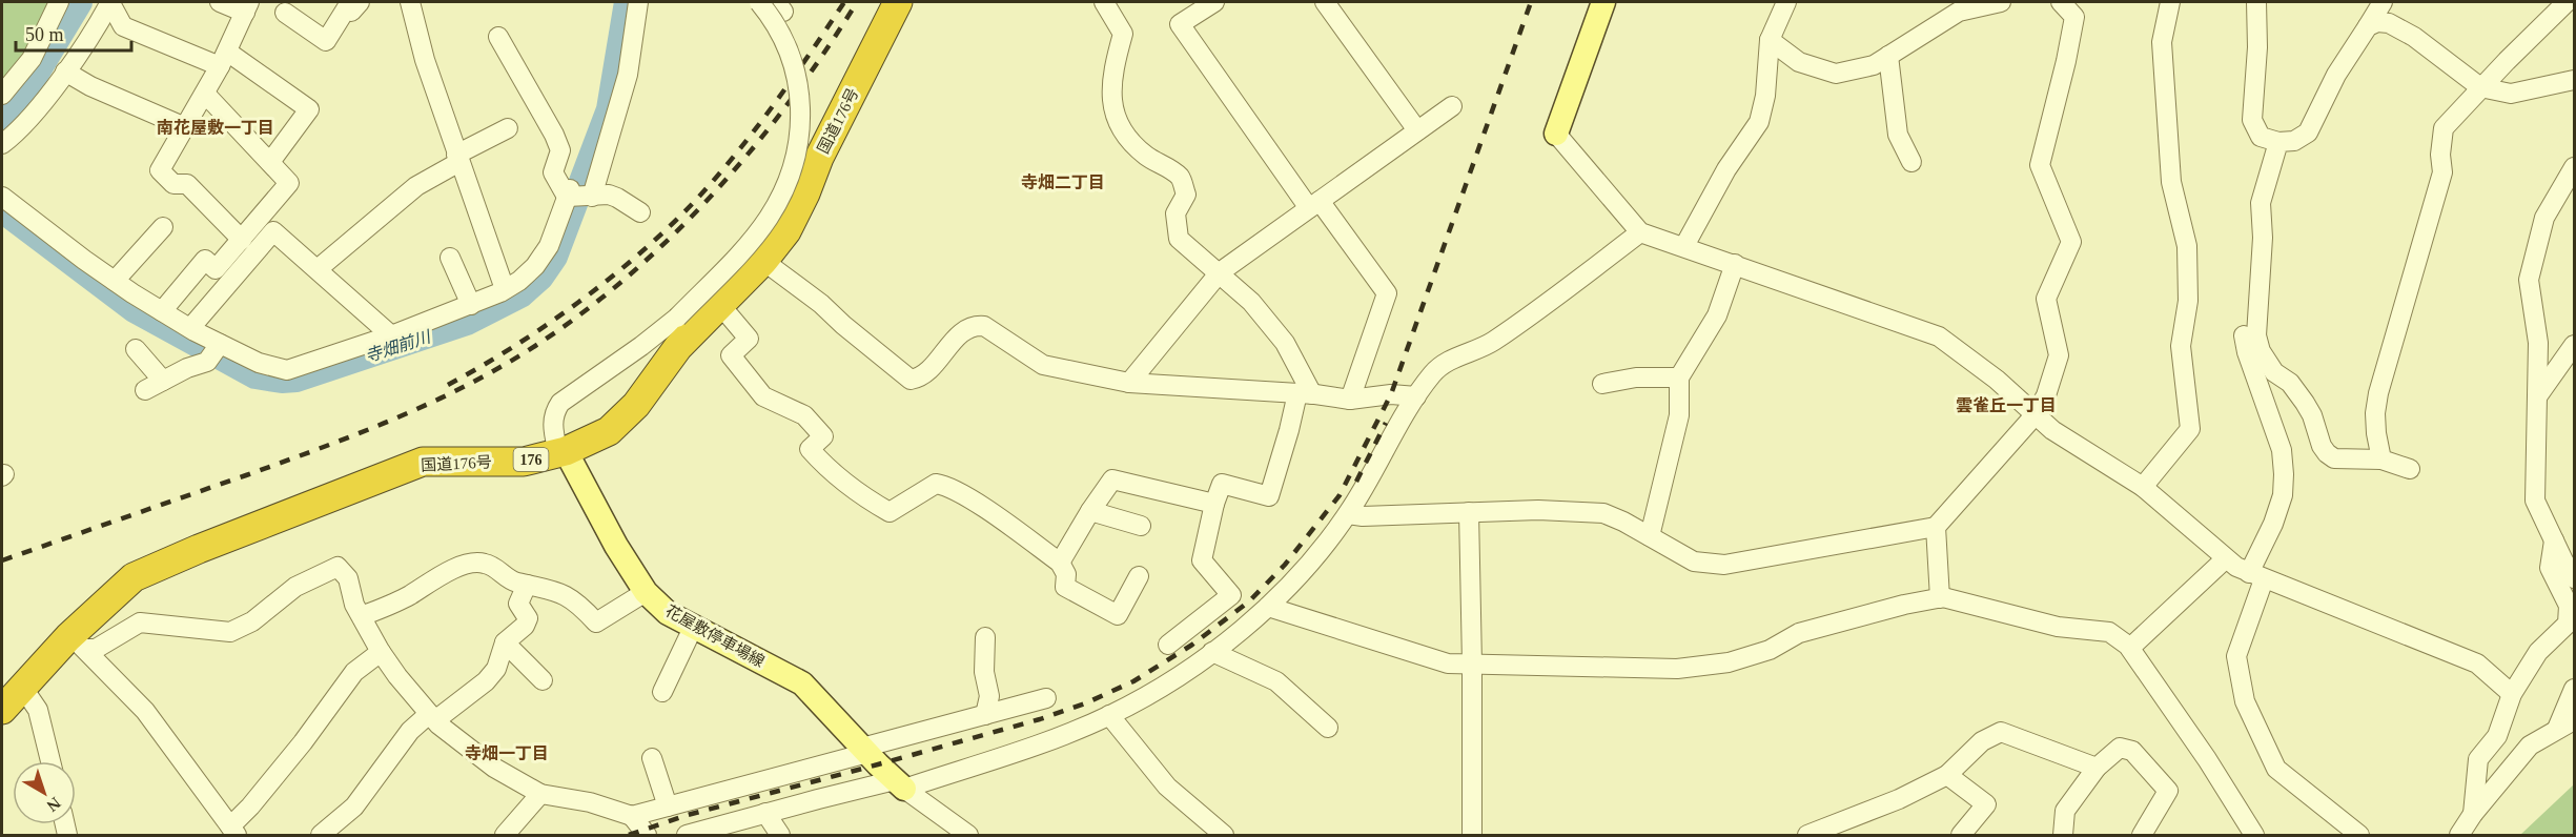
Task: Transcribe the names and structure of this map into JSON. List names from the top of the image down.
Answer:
{
  "streets": {
    "highway": ["国道176号", "176"],
    "main road": ["花屋敷停車場線"]
  },
  "crossings": [
    ["国道176号", "花屋敷停車場線"]
  ],
  "districts": [
    "南花屋敷一丁目",
    "寺畑二丁目",
    "雲雀丘一丁目",
    "寺畑一丁目"
  ],
  "water": ["寺畑前川"],
  "scale_bar": "50 m",
  "north": "bottom right"
}
